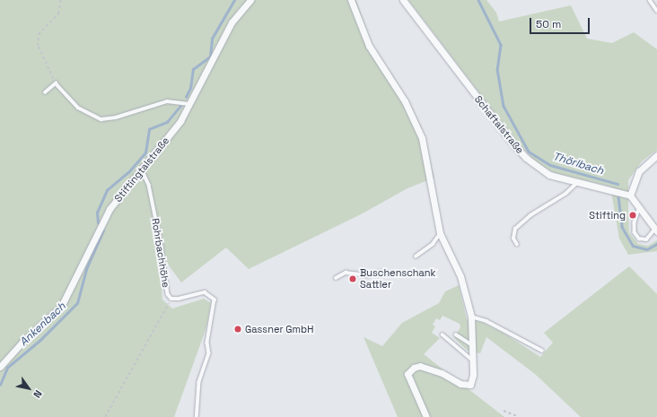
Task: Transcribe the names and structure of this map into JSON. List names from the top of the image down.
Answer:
{
  "streets": {
    "street": ["Schaftalstraße", "Stiftingtalstraße"],
    "lane": ["Rohrbachhöhe"]
  },
  "crossings": [
    ["Stiftingtalstraße", "Rohrbachhöhe"]
  ],
  "water": ["Thörlbach", "Ankenbach"],
  "places": ["Stifting", "Buschenschank Sattler", "Gassner GmbH"],
  "scale_bar": "50 m",
  "north": "bottom right"
}
